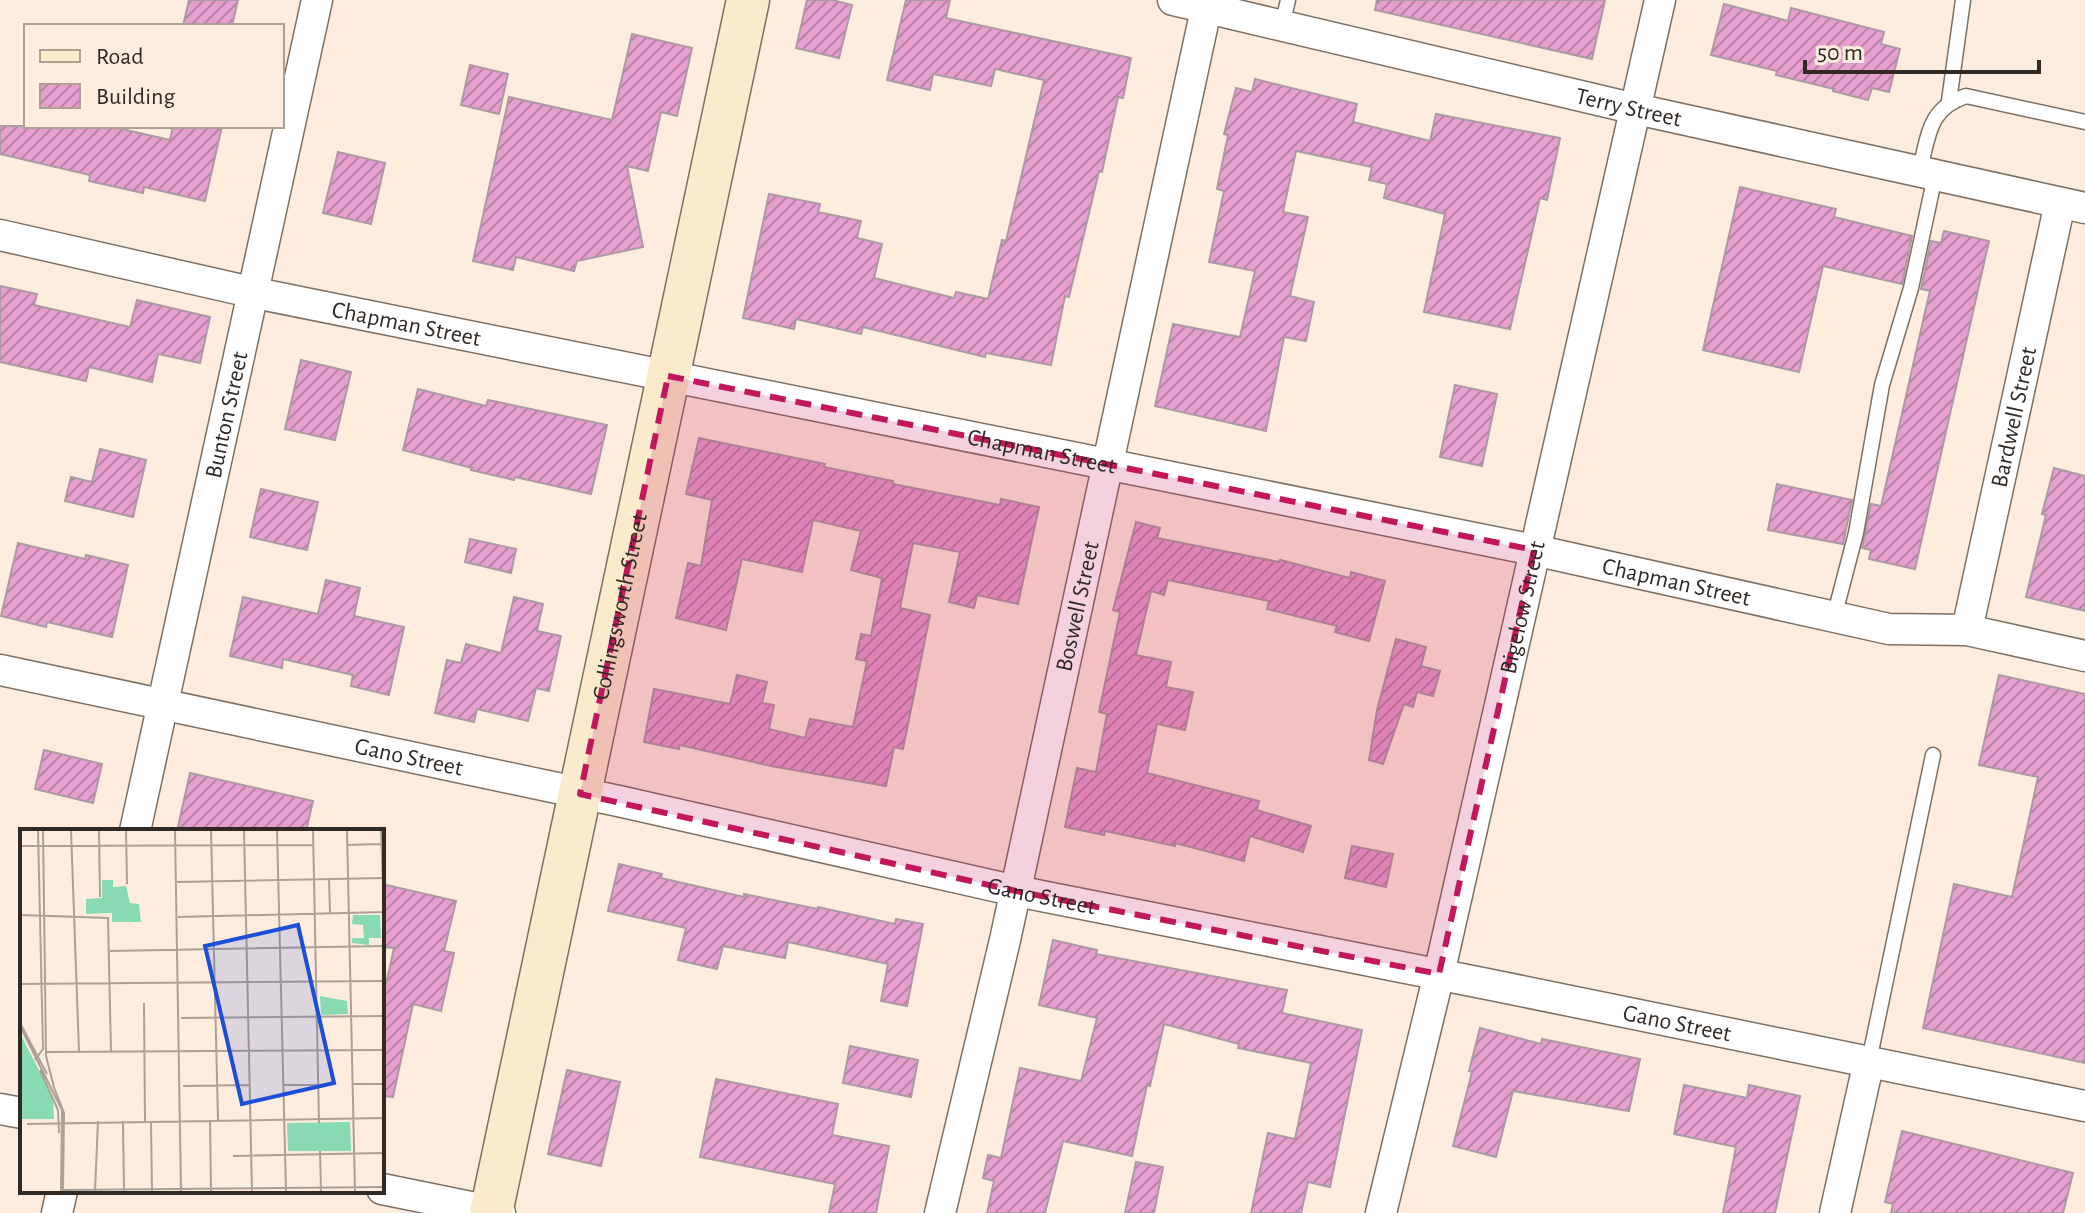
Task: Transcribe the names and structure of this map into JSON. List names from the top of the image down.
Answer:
{
  "streets": {
    "main road": ["Collingsworth Street"],
    "street": [
      "Terry Street",
      "Chapman Street",
      "Bunton Street",
      "Bardwell Street",
      "Boswell Street",
      "Bigelow Street",
      "Gano Street"
    ]
  },
  "crossings": [
    ["Terry Street", "Bardwell Street"],
    ["Terry Street", "Boswell Street"],
    ["Terry Street", "Bigelow Street"],
    ["Chapman Street", "Bunton Street"],
    ["Chapman Street", "Bardwell Street"],
    ["Chapman Street", "Collingsworth Street"],
    ["Chapman Street", "Boswell Street"],
    ["Chapman Street", "Bigelow Street"],
    ["Bunton Street", "Gano Street"],
    ["Collingsworth Street", "Gano Street"],
    ["Boswell Street", "Gano Street"],
    ["Bigelow Street", "Gano Street"]
  ],
  "legend": ["Road", "Building"],
  "scale_bar": "50 m"
}
